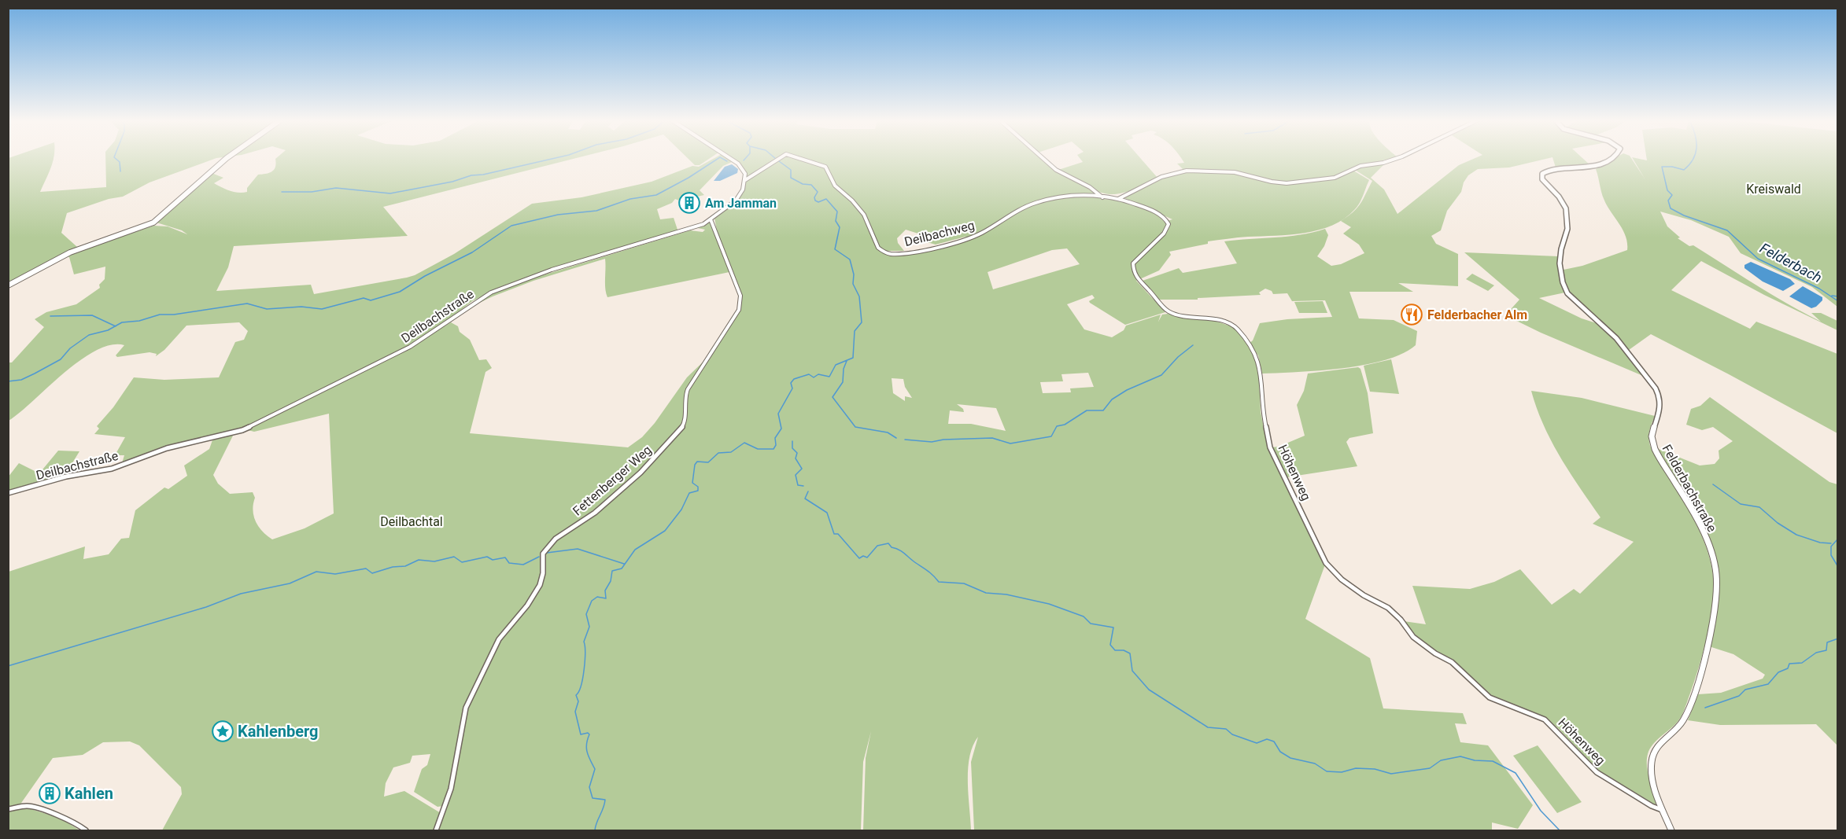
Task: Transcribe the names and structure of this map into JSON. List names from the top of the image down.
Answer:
{
  "streets": {
    "street": [
      "Deilbachweg",
      "Deilbachstraße",
      "Höhenweg",
      "Fettenberger Weg",
      "Felderbachstraße"
    ]
  },
  "crossings": [
    ["Deilbachweg", "Deilbachstraße"],
    ["Deilbachweg", "Höhenweg"],
    ["Deilbachstraße", "Fettenberger Weg"],
    ["Höhenweg", "Felderbachstraße"]
  ],
  "water": ["Felderbach"],
  "parks": ["Kreiswald", "Deilbachtal"],
  "places": {
    "building": ["Am Jamman", "Kahlen"],
    "restaurant": ["Felderbacher Alm"],
    "place": ["Kahlenberg"]
  }
}
